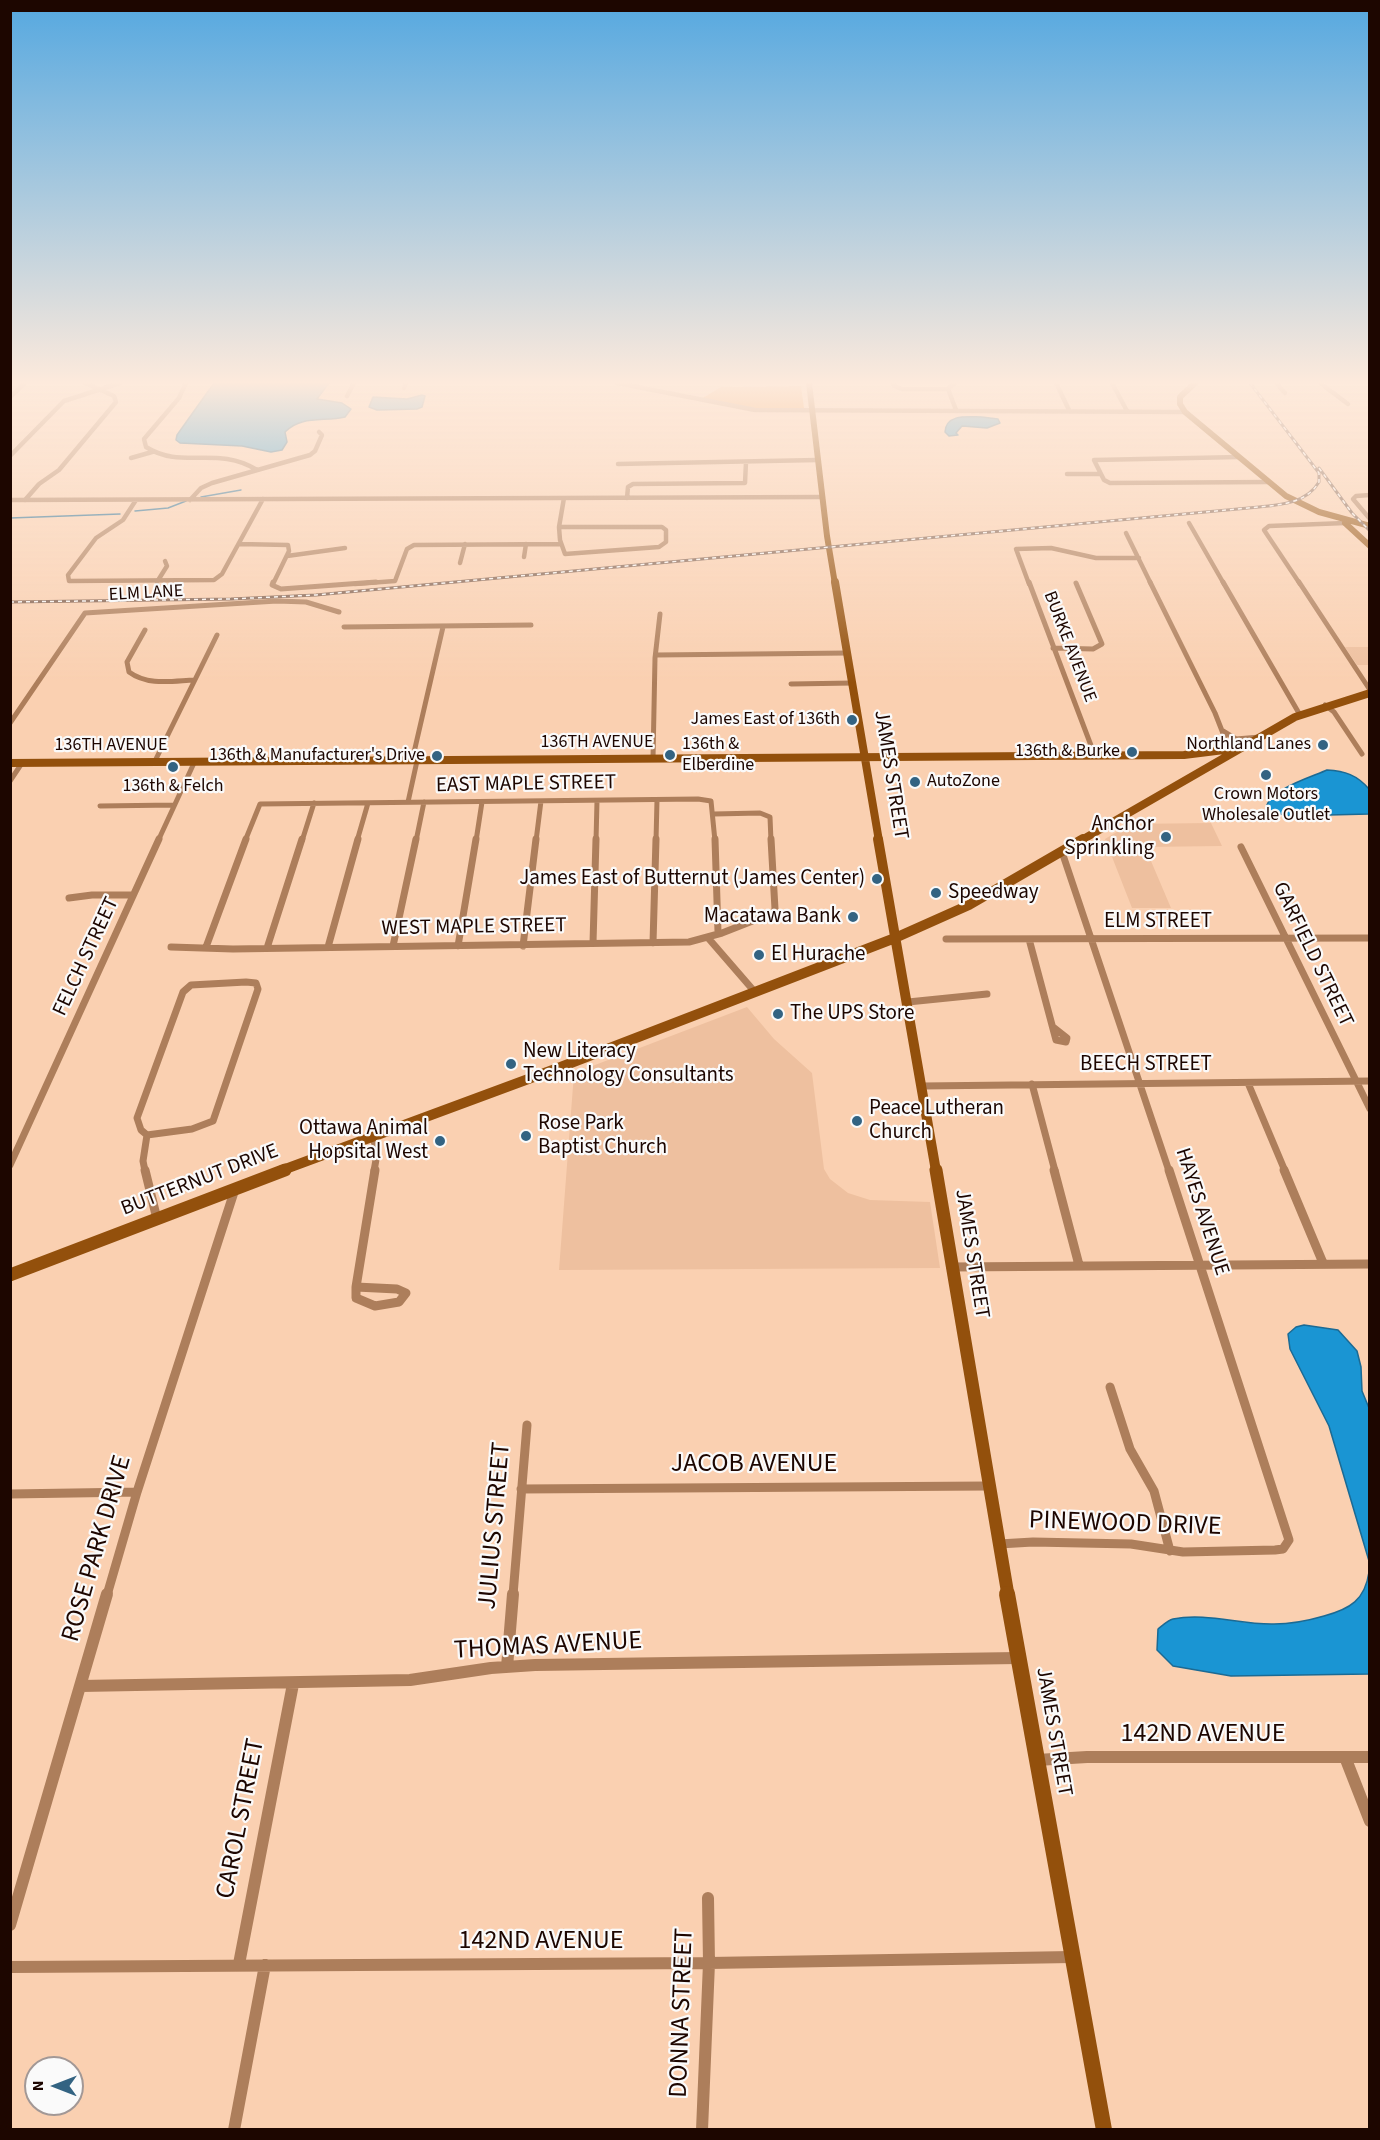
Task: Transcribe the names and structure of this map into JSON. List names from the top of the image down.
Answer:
{
  "streets": {
    "street": [
      "ELM LANE",
      "BURKE AVENUE",
      "136TH AVENUE",
      "JAMES STREET",
      "EAST MAPLE STREET",
      "ELM STREET",
      "WEST MAPLE STREET",
      "GARFIELD STREET",
      "FELCH STREET",
      "BEECH STREET",
      "BUTTERNUT DRIVE",
      "HAYES AVENUE",
      "JACOB AVENUE",
      "PINEWOOD DRIVE",
      "JULIUS STREET",
      "ROSE PARK DRIVE",
      "THOMAS AVENUE",
      "142ND AVENUE",
      "CAROL STREET",
      "DONNA STREET"
    ]
  },
  "crossings": [
    ["BURKE AVENUE", "136TH AVENUE"],
    ["136TH AVENUE", "JAMES STREET"],
    ["136TH AVENUE", "FELCH STREET"],
    ["136TH AVENUE", "BUTTERNUT DRIVE"],
    ["JAMES STREET", "BEECH STREET"],
    ["JAMES STREET", "BUTTERNUT DRIVE"],
    ["JAMES STREET", "JACOB AVENUE"],
    ["JAMES STREET", "PINEWOOD DRIVE"],
    ["JAMES STREET", "THOMAS AVENUE"],
    ["JAMES STREET", "142ND AVENUE"],
    ["EAST MAPLE STREET", "WEST MAPLE STREET"],
    ["ELM STREET", "GARFIELD STREET"],
    ["ELM STREET", "HAYES AVENUE"],
    ["GARFIELD STREET", "BEECH STREET"],
    ["BEECH STREET", "HAYES AVENUE"],
    ["BUTTERNUT DRIVE", "HAYES AVENUE"],
    ["BUTTERNUT DRIVE", "ROSE PARK DRIVE"],
    ["HAYES AVENUE", "PINEWOOD DRIVE"],
    ["JACOB AVENUE", "JULIUS STREET"],
    ["JULIUS STREET", "THOMAS AVENUE"],
    ["ROSE PARK DRIVE", "THOMAS AVENUE"],
    ["THOMAS AVENUE", "CAROL STREET"],
    ["142ND AVENUE", "CAROL STREET"],
    ["142ND AVENUE", "DONNA STREET"]
  ],
  "places": [
    "James East of 136th",
    "Northland Lanes",
    "136th & Burke",
    "136th & Elberdine",
    "136th & Manufacturer's Drive",
    "136th & Felch",
    "Crown Motors Wholesale Outlet",
    "AutoZone",
    "Anchor Sprinkling",
    "James East of Butternut (James Center)",
    "Speedway",
    "Macatawa Bank",
    "El Hurache",
    "The UPS Store",
    "New Literacy Technology Consultants",
    "Peace Lutheran Church",
    "Rose Park Baptist Church",
    "Ottawa Animal Hopsital West"
  ],
  "north": "left"
}
